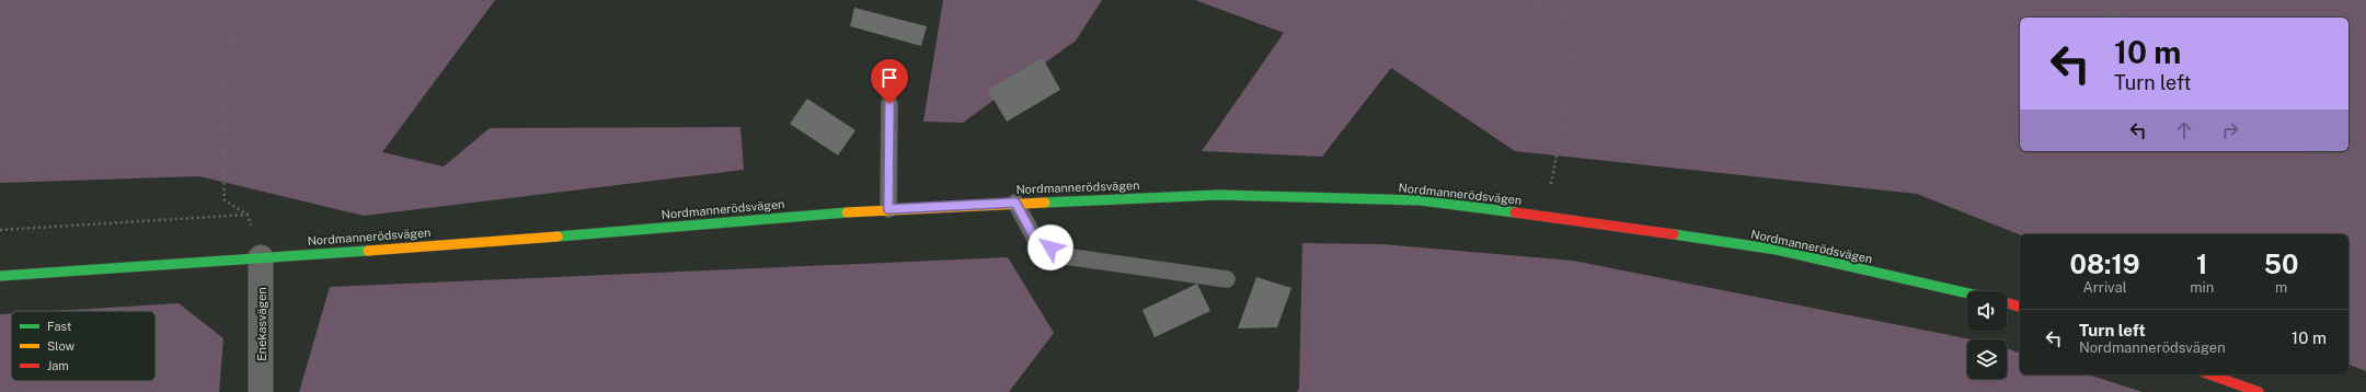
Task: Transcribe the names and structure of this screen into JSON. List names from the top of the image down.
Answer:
{
  "streets": {
    "main road": ["Nordmannerödsvägen"],
    "street": ["Enekasvägen"]
  },
  "crossings": [
    ["Nordmannerödsvägen", "Enekasvägen"]
  ],
  "legend": ["Fast", "Slow", "Jam"],
  "page": {
    "turn": ["10 m", "Turn left"],
    "eta": [
      "08:19",
      "Arrival",
      "1",
      "min",
      "50",
      "m"
    ],
    "list": [
      {
        "name": "Turn left",
        "note": "Nordmannerödsvägen",
        "value": "10 m"
      }
    ]
  }
}
